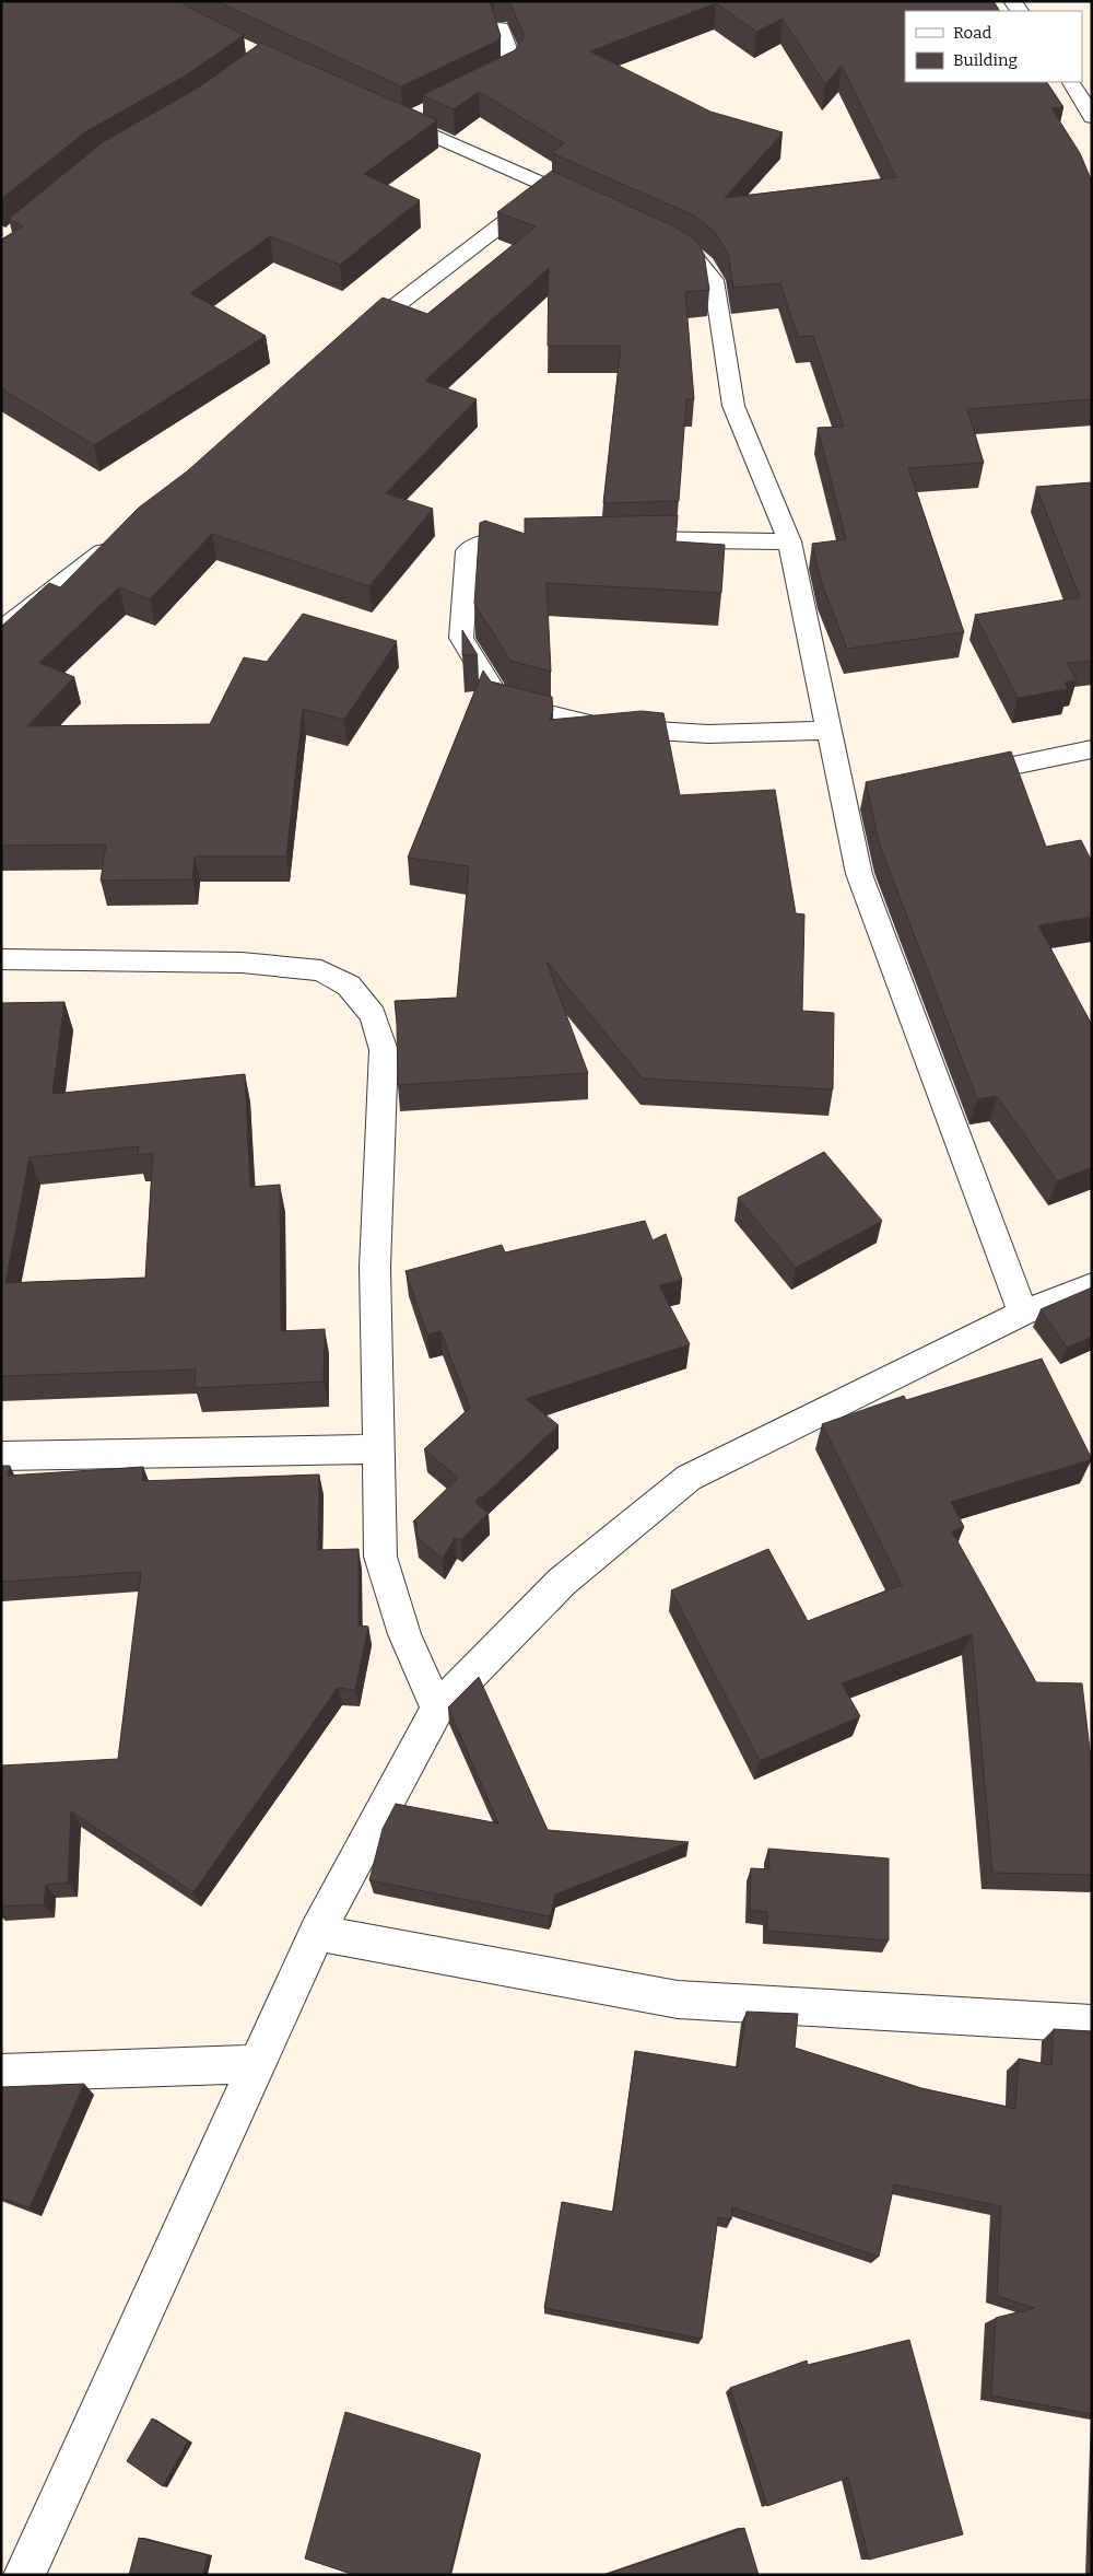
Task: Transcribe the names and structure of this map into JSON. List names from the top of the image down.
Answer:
{
  "legend": ["Road", "Building"]
}
